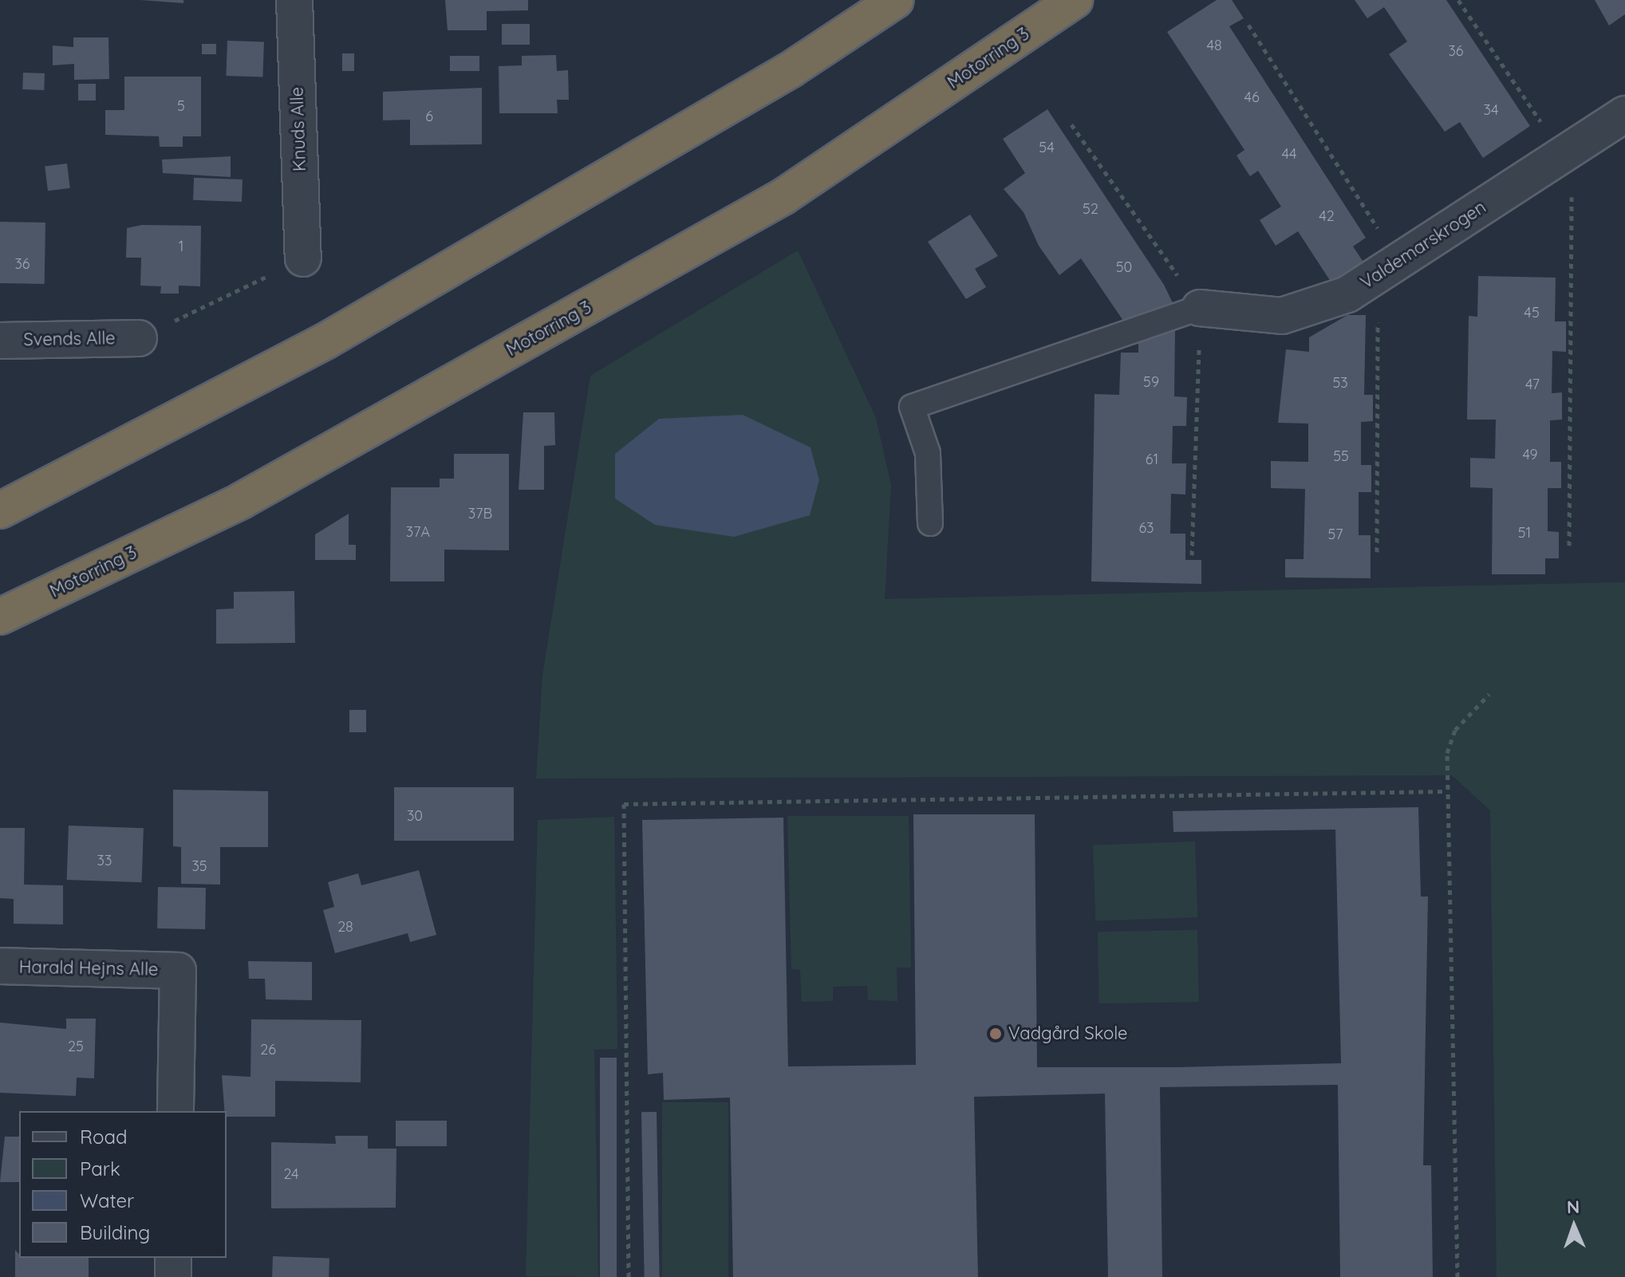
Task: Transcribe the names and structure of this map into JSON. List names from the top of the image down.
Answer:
{
  "streets": {
    "highway": ["Motorring 3"],
    "street": [
      "Knuds Alle",
      "Valdemarskrogen",
      "Svends Alle",
      "Harald Hejns Alle"
    ]
  },
  "places": ["Vadgård Skole"],
  "house_numbers": [
    "48",
    "36",
    "46",
    "5",
    "34",
    "6",
    "54",
    "44",
    "52",
    "42",
    "1",
    "36",
    "50",
    "45",
    "59",
    "53",
    "47",
    "49",
    "55",
    "61",
    "37B",
    "63",
    "37A",
    "51",
    "57",
    "30",
    "33",
    "35",
    "28",
    "25",
    "26",
    "24"
  ],
  "legend": [
    "Road",
    "Park",
    "Water",
    "Building"
  ],
  "north": "top"
}
